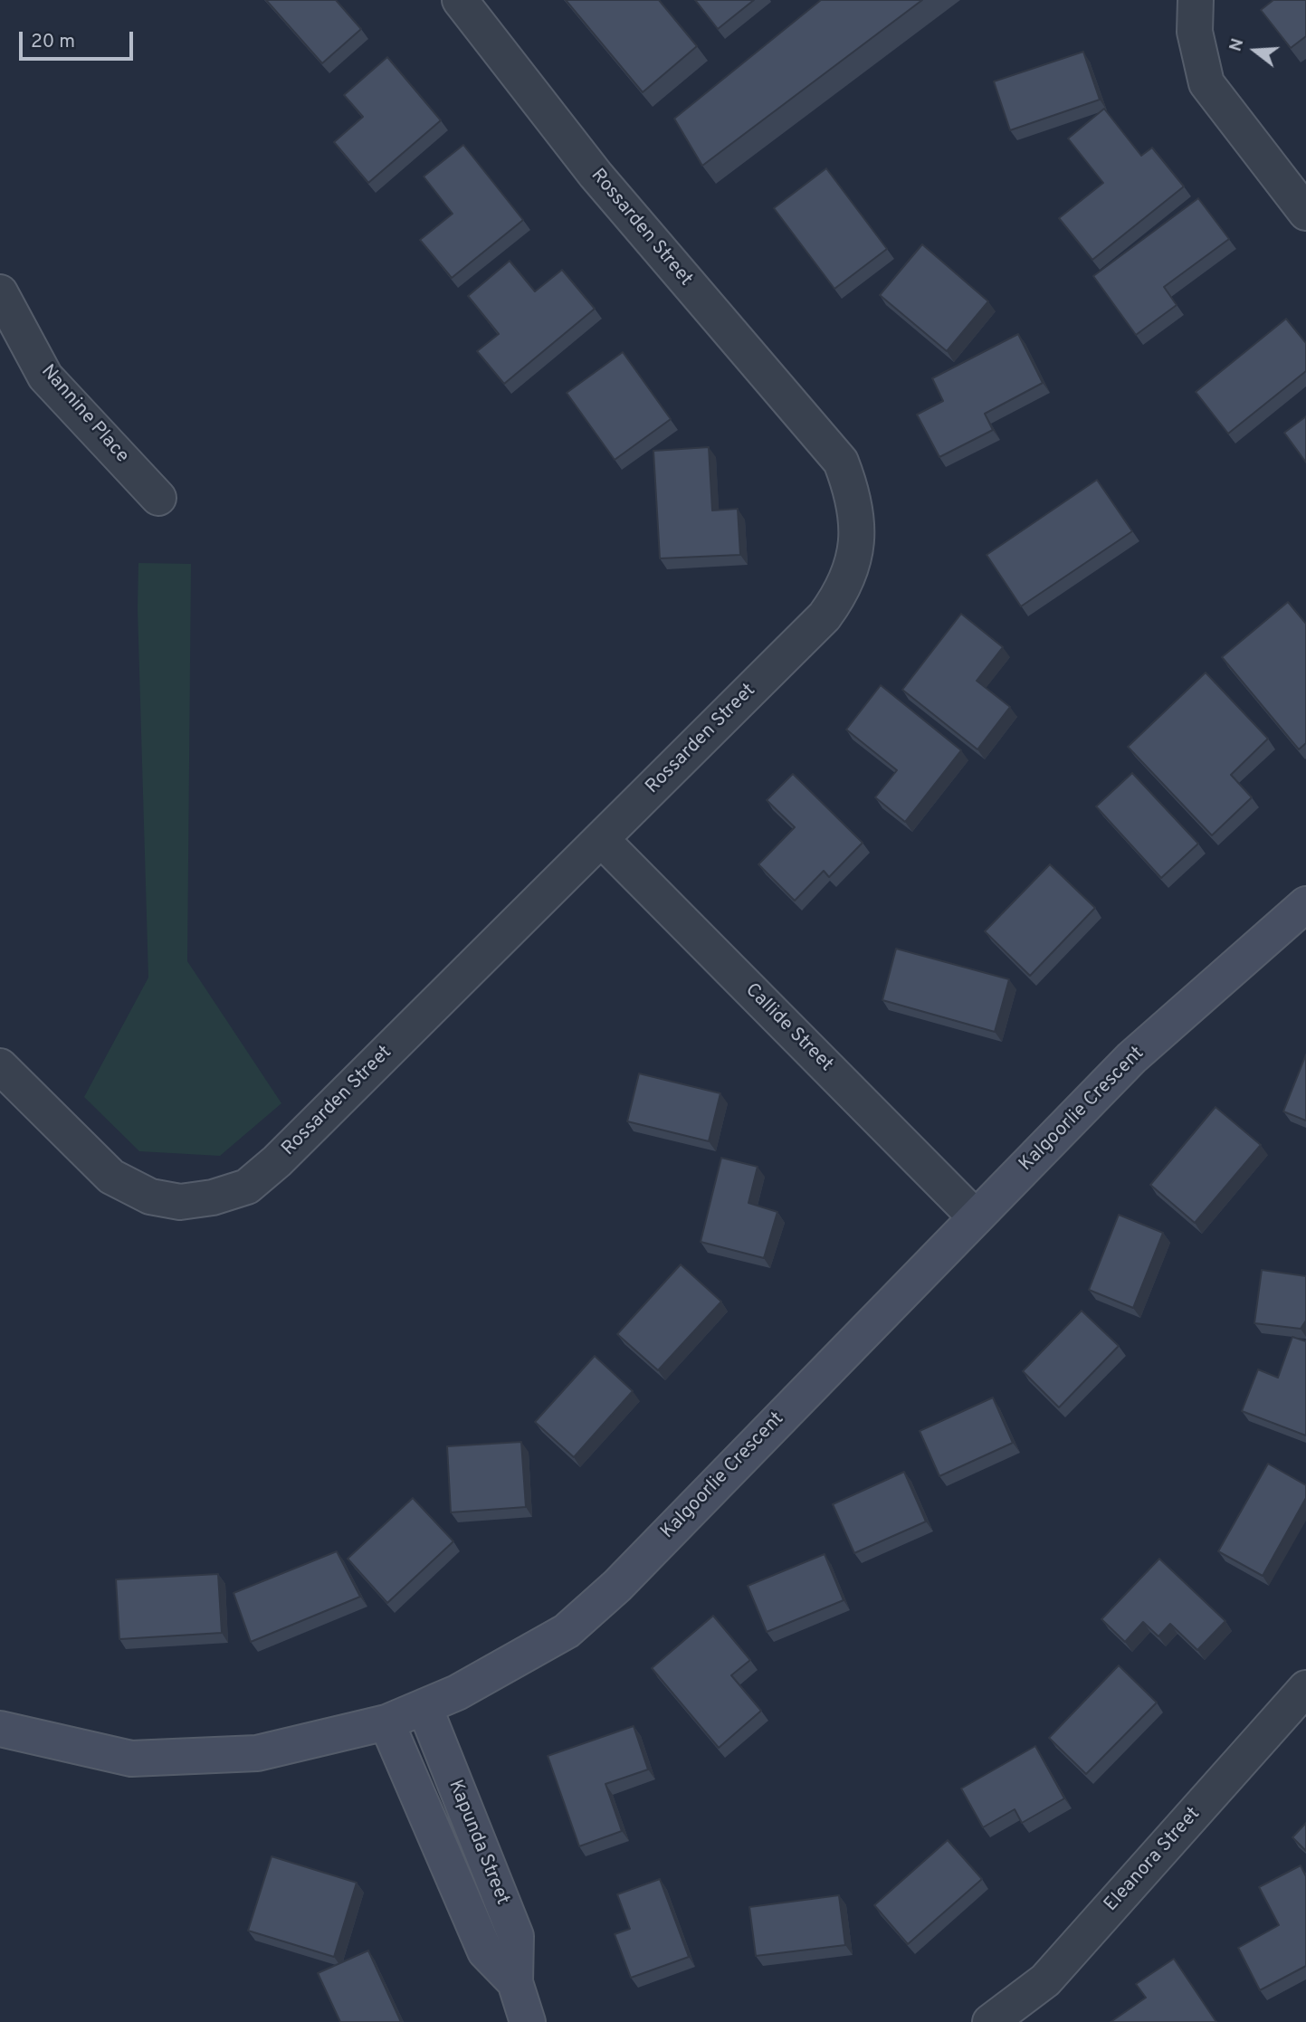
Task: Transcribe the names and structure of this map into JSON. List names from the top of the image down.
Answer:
{
  "streets": {
    "street": [
      "Rossarden Street",
      "Nannine Place",
      "Callide Street",
      "Kalgoorlie Crescent",
      "Kapunda Street",
      "Eleanora Street"
    ]
  },
  "crossings": [
    ["Rossarden Street", "Callide Street"],
    ["Callide Street", "Kalgoorlie Crescent"],
    ["Kalgoorlie Crescent", "Kapunda Street"]
  ],
  "scale_bar": "20 m",
  "north": "left"
}
